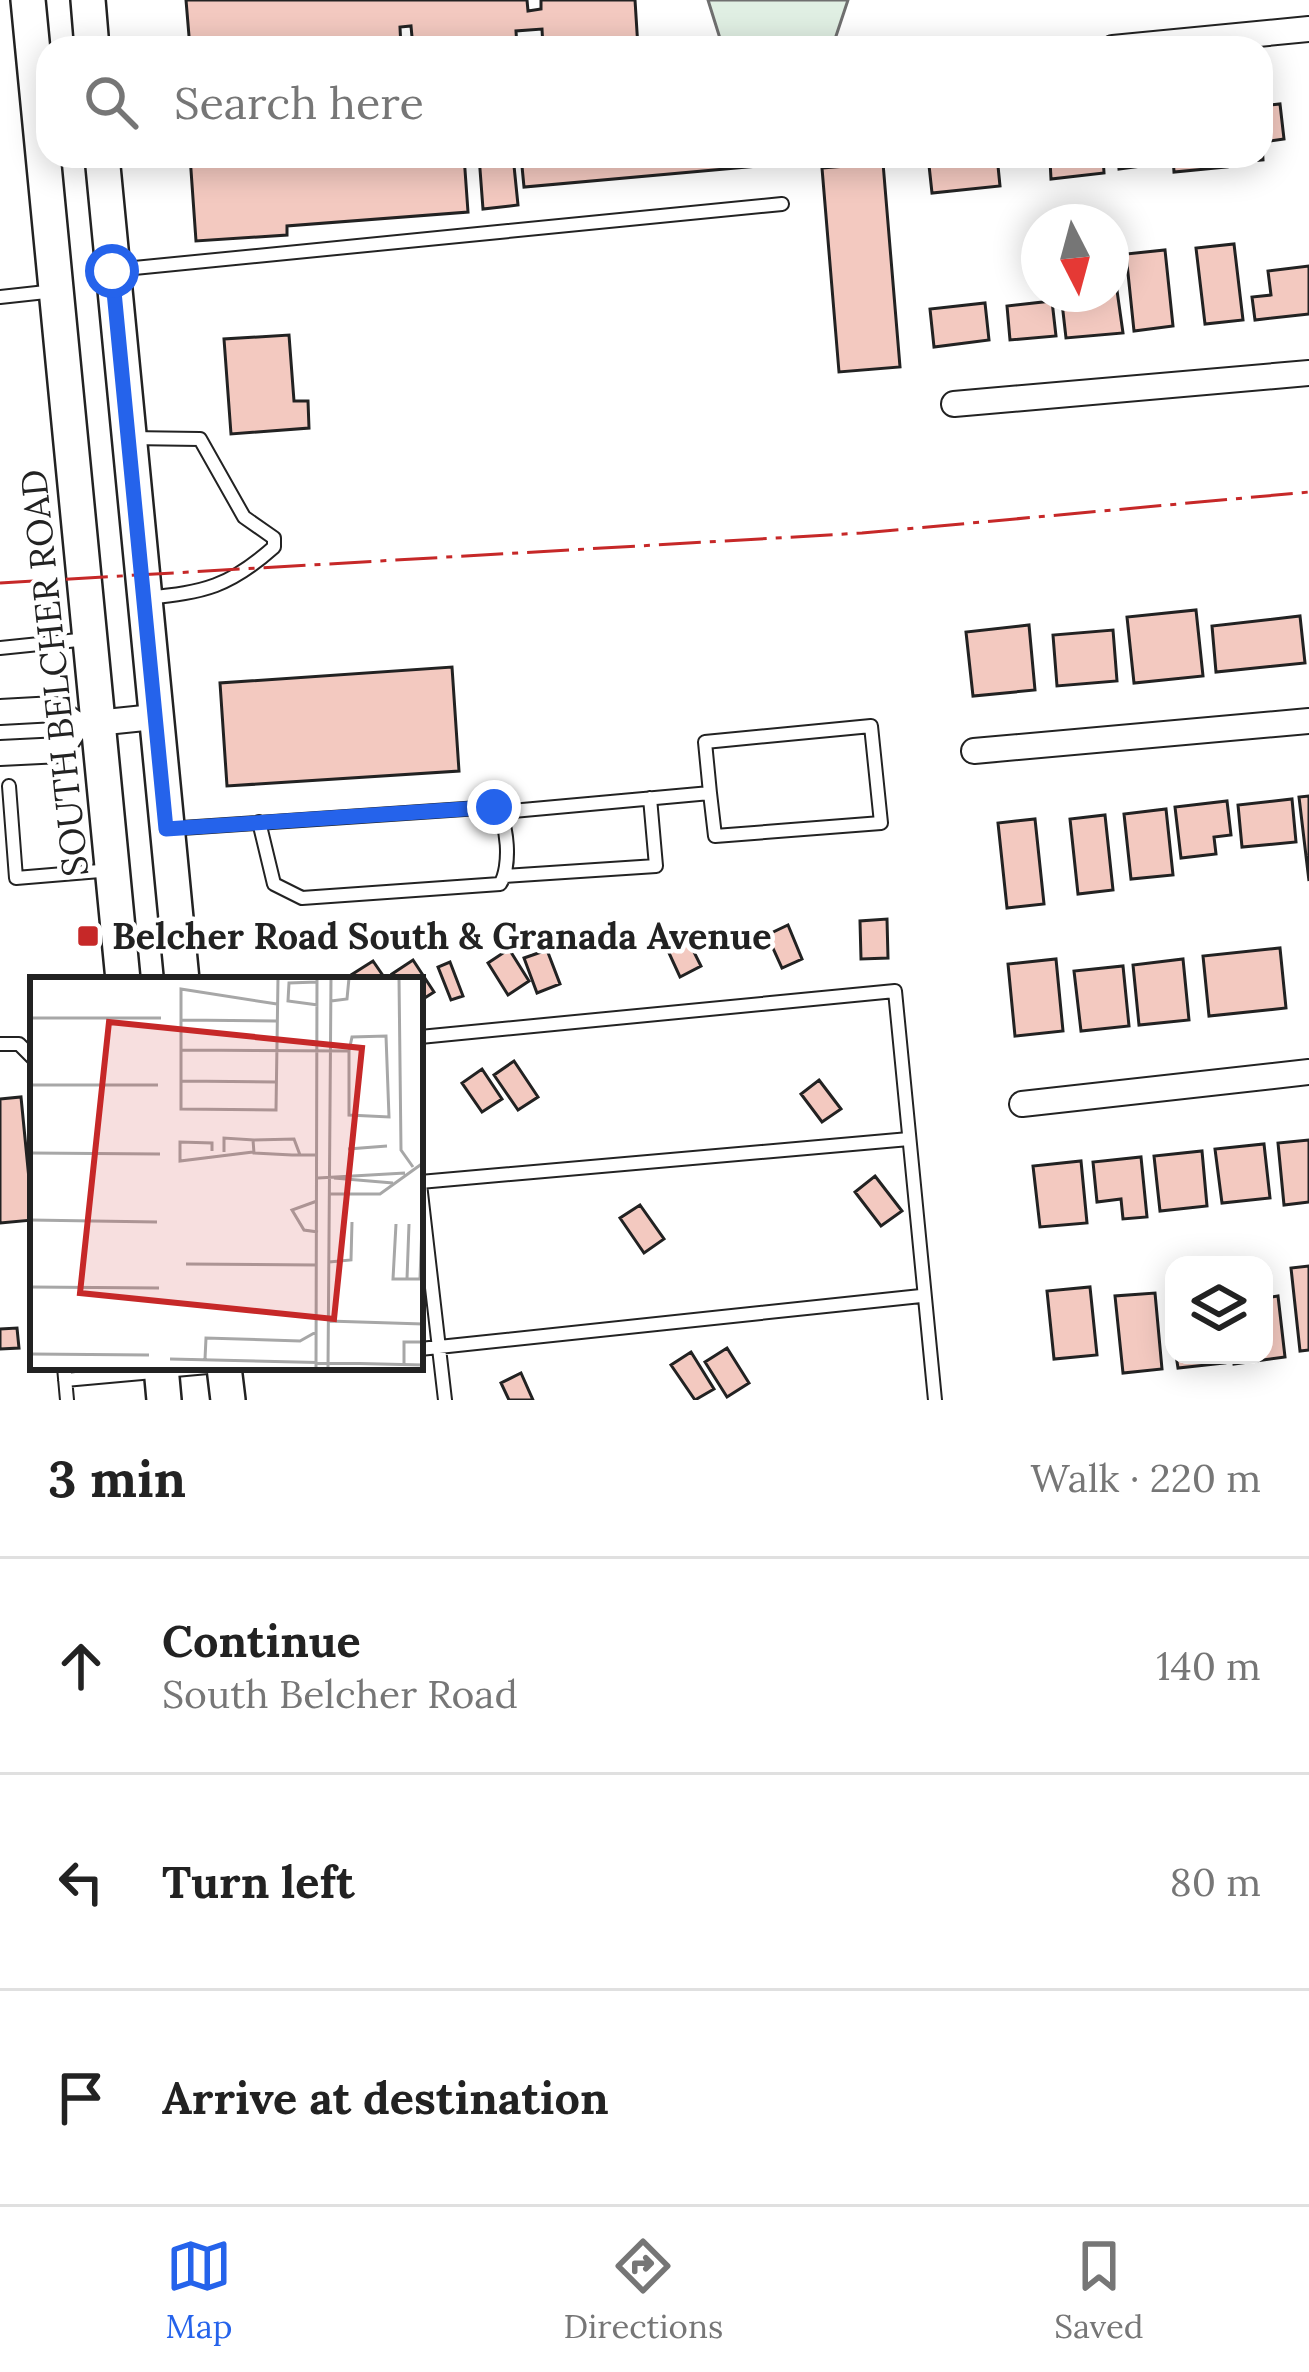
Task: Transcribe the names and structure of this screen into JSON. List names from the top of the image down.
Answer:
{
  "streets": {
    "main road": ["SOUTH BELCHER ROAD"]
  },
  "places": {
    "transit": ["Belcher Road South & Granada Avenue"]
  },
  "north": "bottom",
  "page": {
    "search": "Search here",
    "heading": ["3 min", "Walk · 220 m"],
    "list": [
      ["Continue", "South Belcher Road", "140 m"],
      ["Turn left", "80 m"],
      "Arrive at destination"
    ],
    "nav": ["Map", "Directions", "Saved"]
  }
}
